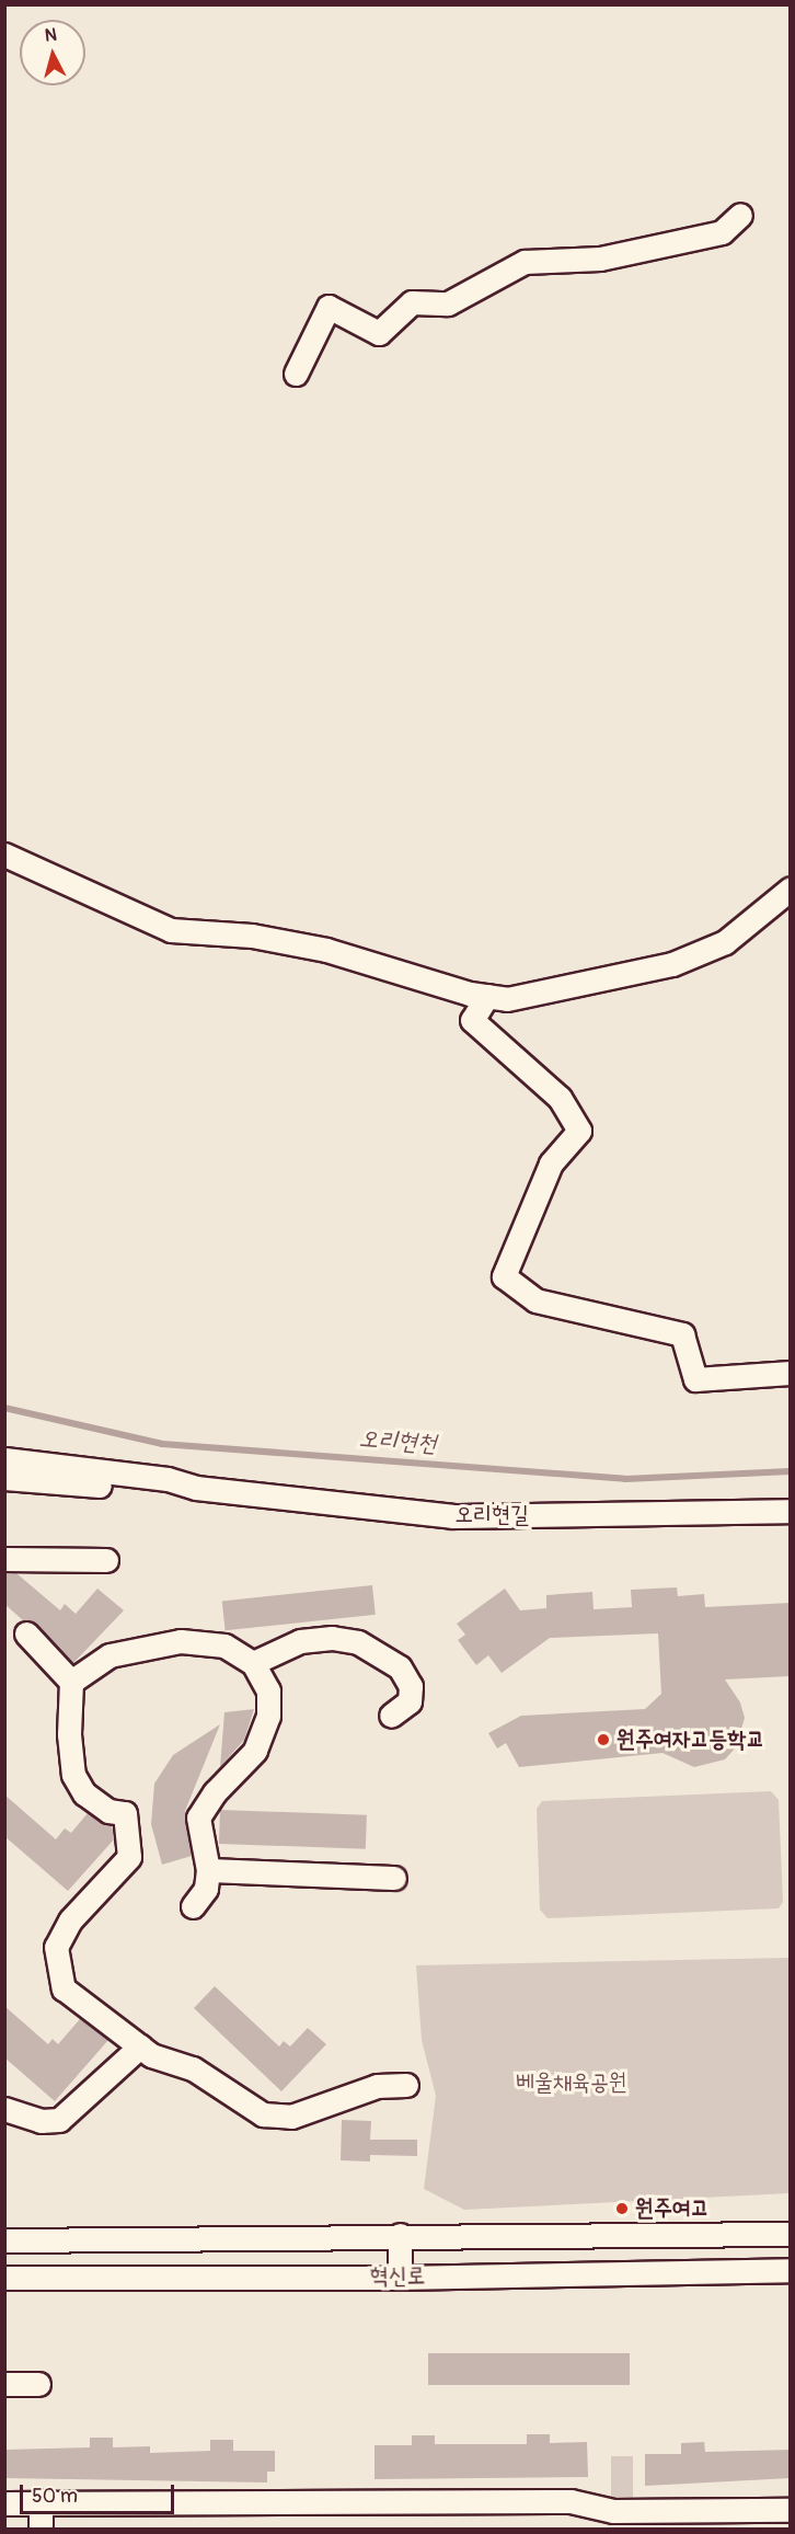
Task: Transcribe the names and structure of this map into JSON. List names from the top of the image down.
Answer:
{
  "streets": {
    "street": ["오리현길", "혁신로"]
  },
  "water": ["오리현천"],
  "parks": ["베울채육공원"],
  "places": ["원주여자고등학교", "원주여고"],
  "scale_bar": "50 m",
  "north": "top"
}
